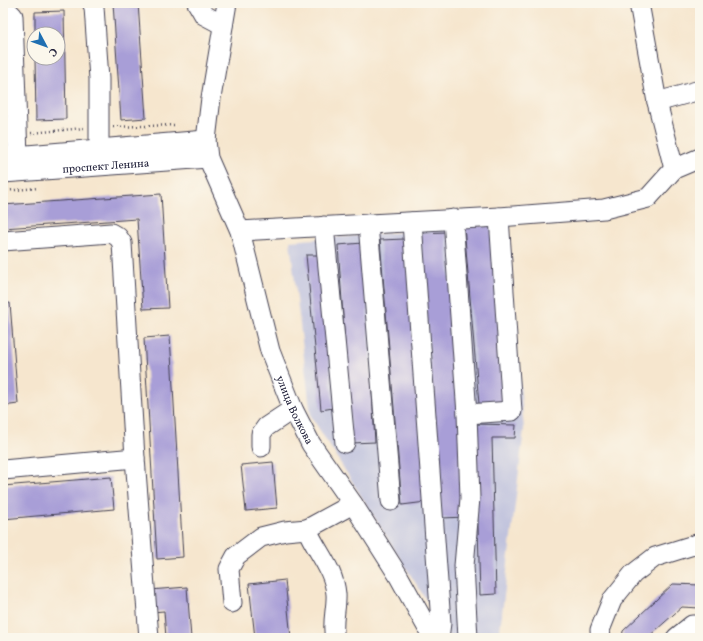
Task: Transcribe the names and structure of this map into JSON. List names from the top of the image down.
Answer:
{
  "streets": {
    "street": ["проспект Ленина", "улица Волкова"]
  },
  "crossings": [
    ["проспект Ленина", "улица Волкова"]
  ],
  "north": "bottom right"
}
